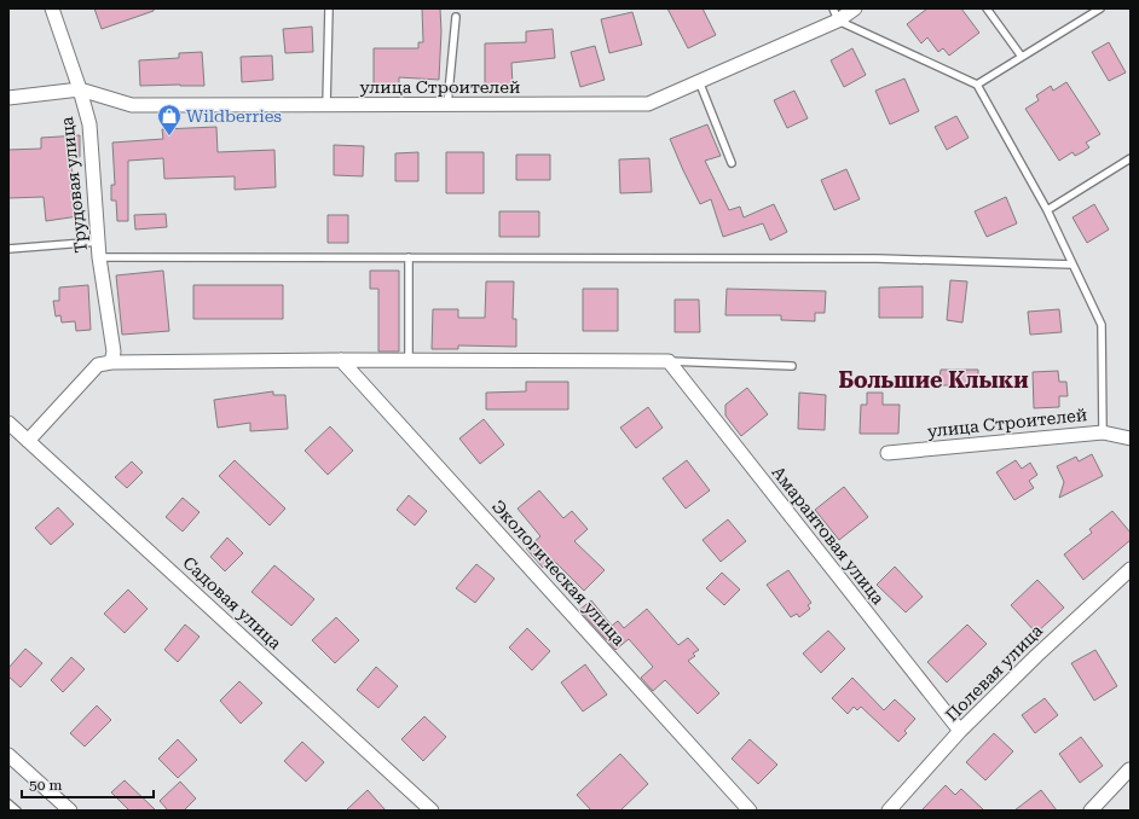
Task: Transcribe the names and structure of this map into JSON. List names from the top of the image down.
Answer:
{
  "streets": {
    "street": [
      "улица Строителей",
      "Трудовая улица",
      "Амарантовая улица",
      "Экологическая улица",
      "Садовая улица",
      "Полевая улица"
    ]
  },
  "crossings": [
    ["улица Строителей", "Трудовая улица"],
    ["Амарантовая улица", "Полевая улица"]
  ],
  "districts": ["Большие Клыки"],
  "places": {
    "shop": ["Wildberries"]
  },
  "scale_bar": "50 m"
}
